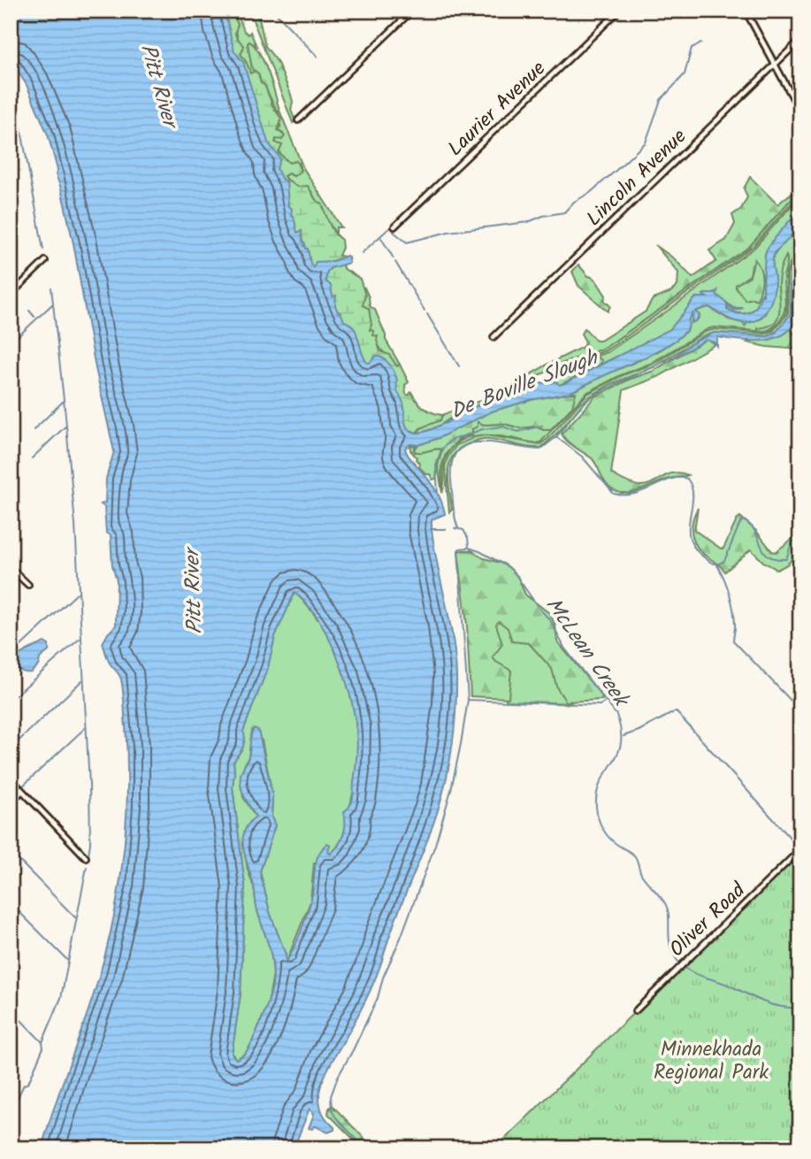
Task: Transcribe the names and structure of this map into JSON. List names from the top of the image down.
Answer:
{
  "streets": {
    "street": ["Laurier Avenue", "Lincoln Avenue", "Oliver Road"]
  },
  "water": ["Pitt River", "De Boville Slough", "McLean Creek"],
  "parks": ["Minnekhada Regional Park"]
}
